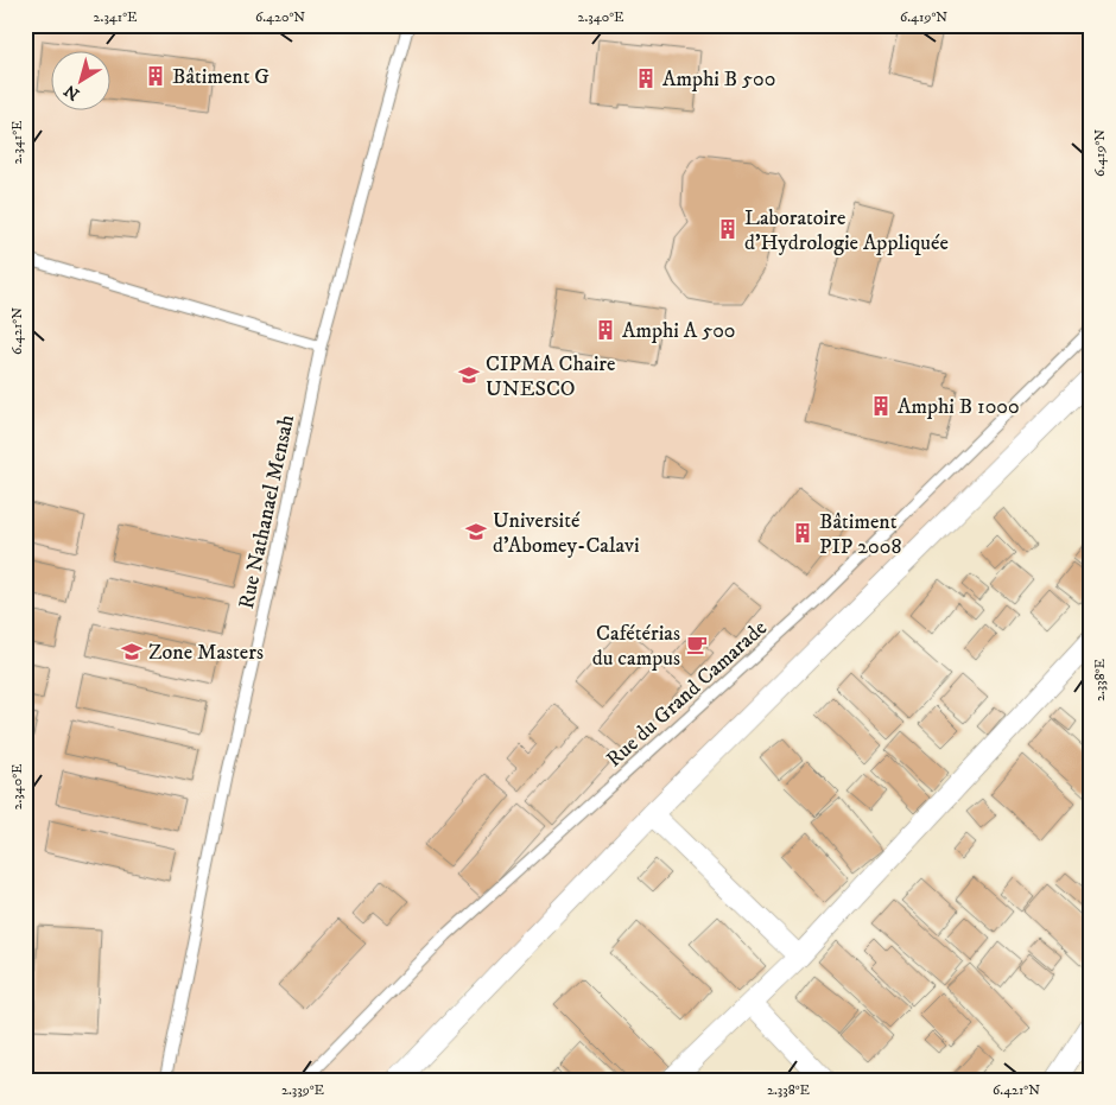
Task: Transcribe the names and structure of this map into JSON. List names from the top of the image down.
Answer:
{
  "streets": {
    "lane": ["Rue Nathanael Mensah", "Rue du Grand Camarade"]
  },
  "places": {
    "building": [
      "Bâtiment G",
      "Amphi B 500",
      "Laboratoire d'Hydrologie Appliquée",
      "Amphi A 500",
      "Amphi B 1000",
      "Bâtiment PIP 2008"
    ],
    "school or university": ["CIPMA Chaire UNESCO", "Université d'Abomey-Calavi", "Zone Masters"],
    "cafe": ["Cafétérias du campus"]
  },
  "north": "bottom left",
  "coordinates": [
    "2.341°E",
    "6.420°N",
    "2.340°E",
    "6.419°N",
    "6.421°N",
    "2.338°E",
    "2.339°E"
  ]
}
